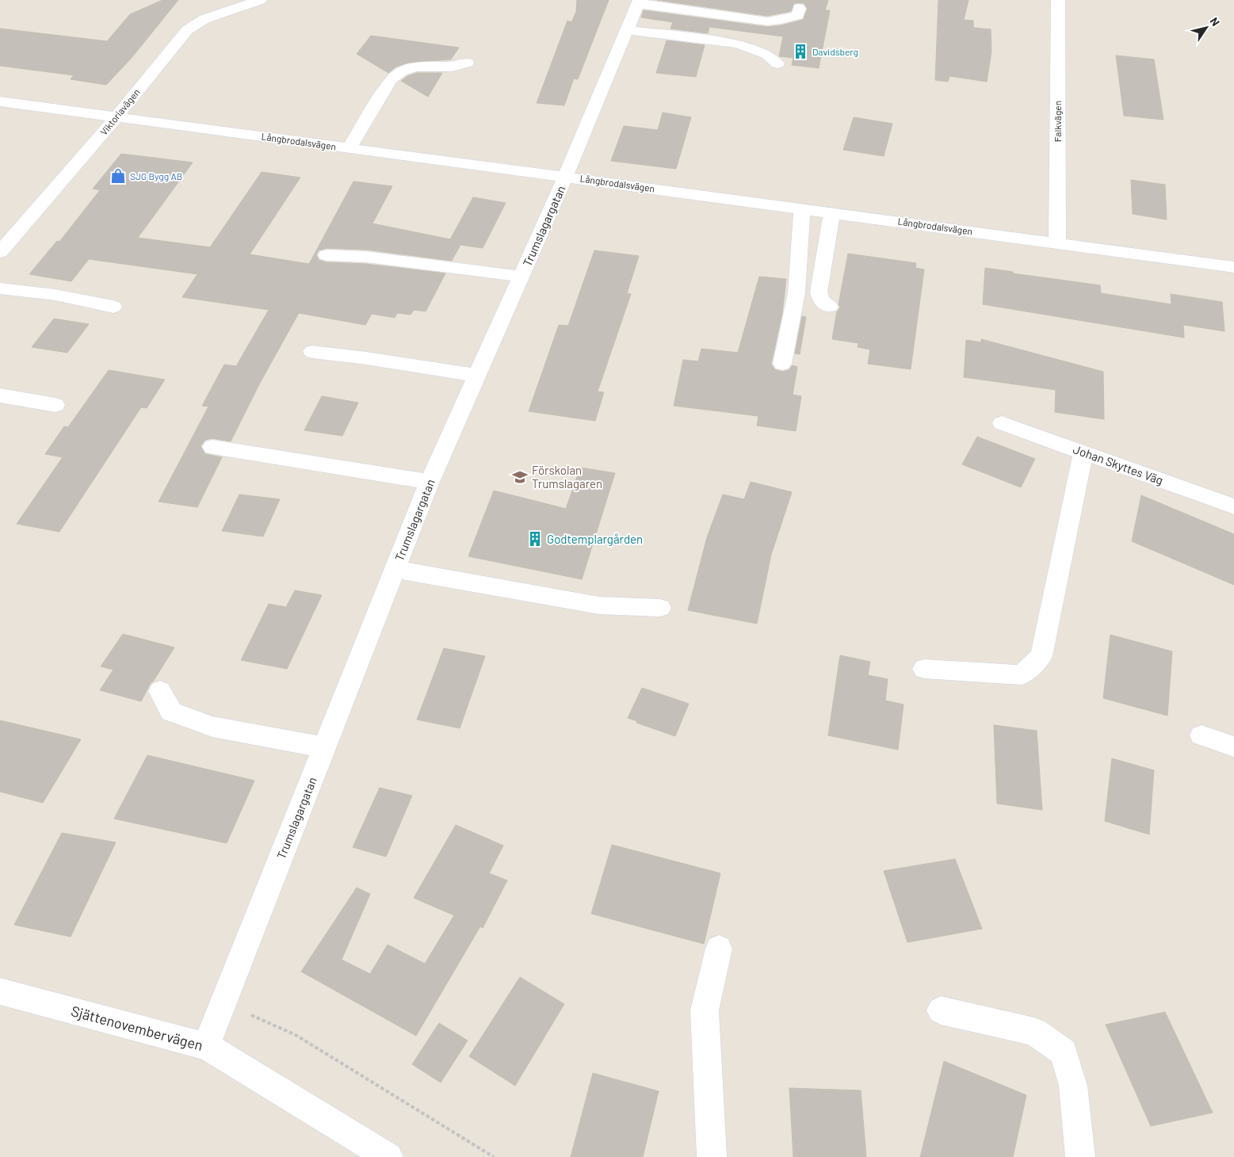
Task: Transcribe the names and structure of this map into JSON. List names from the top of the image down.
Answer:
{
  "streets": {
    "street": [
      "Viktoriavägen",
      "Falkvägen",
      "Långbrodalsvägen",
      "Trumslagargatan",
      "Johan Skyttes Väg",
      "Sjättenovembervägen"
    ]
  },
  "crossings": [
    ["Viktoriavägen", "Långbrodalsvägen"],
    ["Falkvägen", "Långbrodalsvägen"],
    ["Långbrodalsvägen", "Trumslagargatan"],
    ["Trumslagargatan", "Sjättenovembervägen"]
  ],
  "places": {
    "building": ["Davidsberg", "Godtemplargården"],
    "shop": ["SJG Bygg AB"],
    "school or university": ["Förskolan Trumslagaren"]
  },
  "north": "top right"
}
